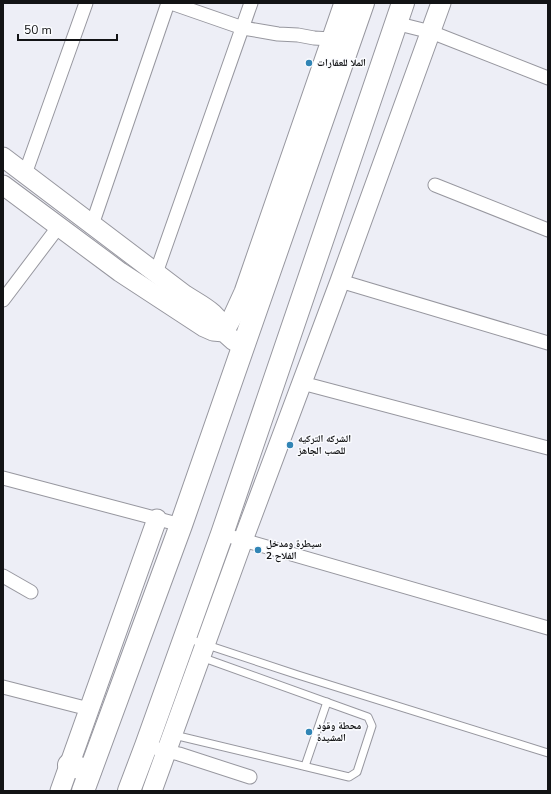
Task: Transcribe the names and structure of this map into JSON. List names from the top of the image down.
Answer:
{
  "places": [
    "الملا للعقارات",
    "الشركه التركيه للصب الجاهز",
    "سيطرة ومدخل الفلاح 2",
    "محطة وقود المشيدة"
  ],
  "scale_bar": "50 m"
}
